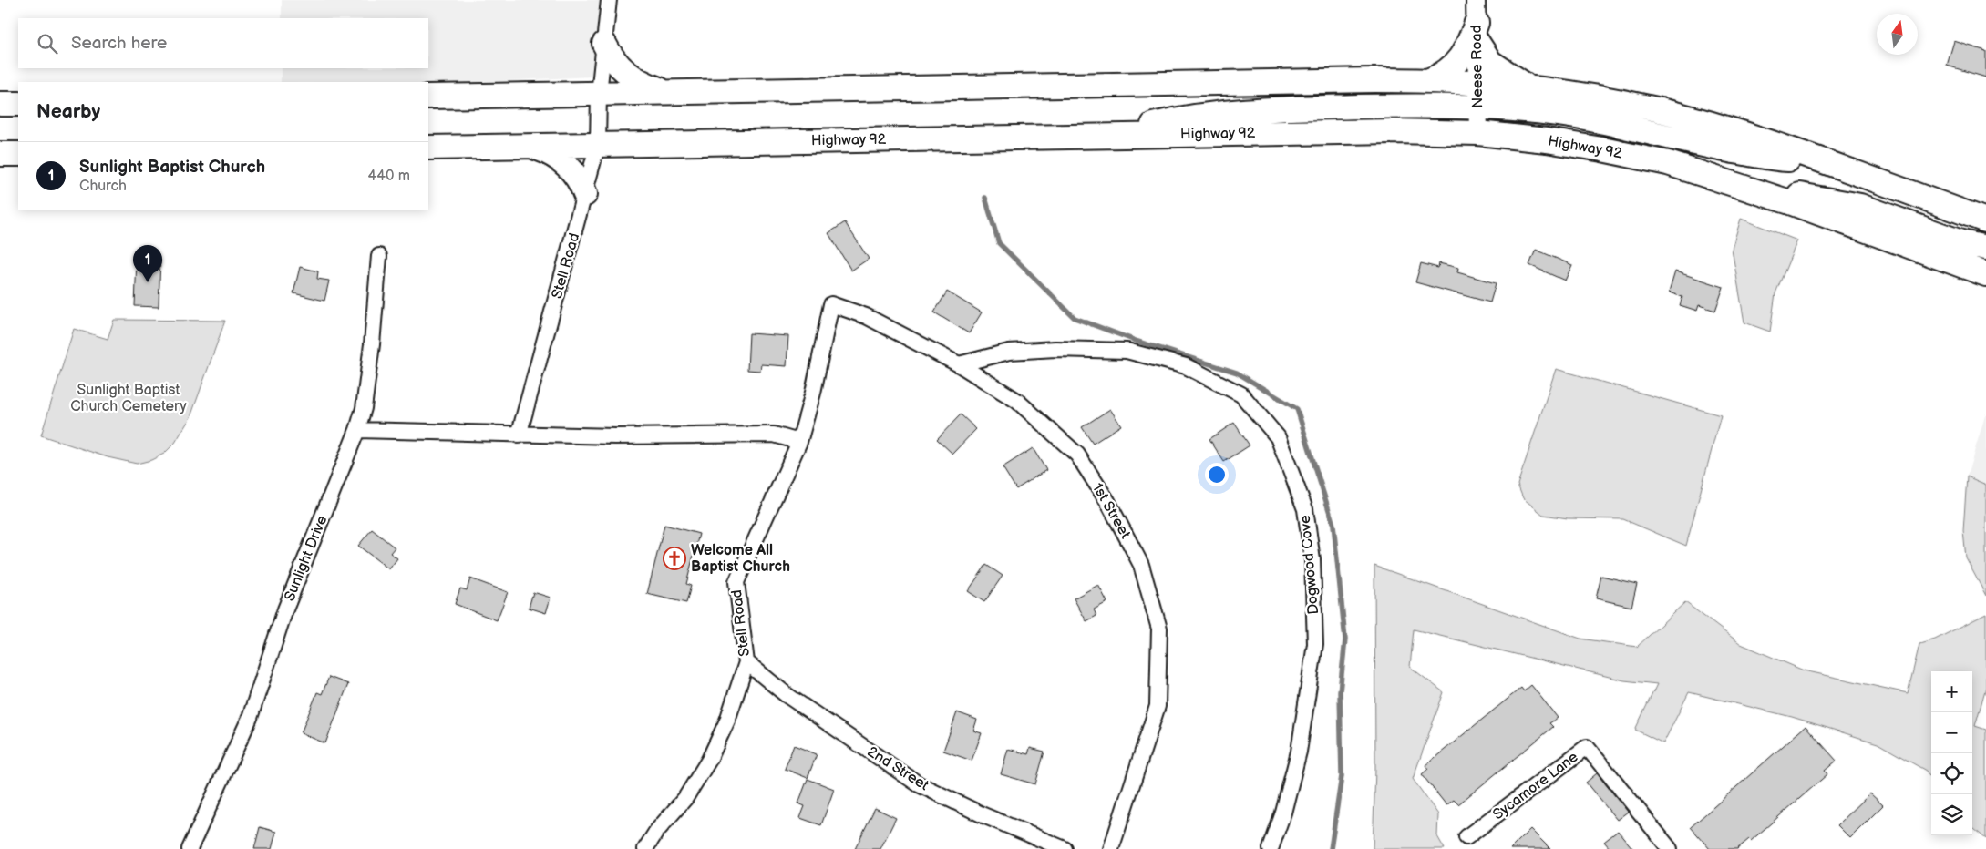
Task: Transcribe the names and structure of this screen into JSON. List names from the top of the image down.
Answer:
{
  "streets": {
    "main road": ["Highway 92"],
    "street": [
      "Neese Road",
      "Stell Road",
      "1st Street",
      "Sunlight Drive",
      "Dogwood Cove",
      "2nd Street",
      "Sycamore Lane"
    ]
  },
  "crossings": [
    ["Neese Road", "Highway 92"],
    ["Highway 92", "Stell Road"],
    ["Stell Road", "1st Street"],
    ["Stell Road", "2nd Street"],
    ["1st Street", "Dogwood Cove"]
  ],
  "parks": ["Sunlight Baptist Church Cemetery"],
  "places": {
    "church": ["Welcome All Baptist Church"]
  },
  "north": "top",
  "page": {
    "search": "Search here",
    "heading": "Nearby",
    "list": [
      {
        "mark": "1",
        "name": "Sunlight Baptist Church",
        "note": "Church",
        "value": "440 m"
      }
    ],
    "pins": "1",
    "map_buttons": ["+", "−"]
  }
}
